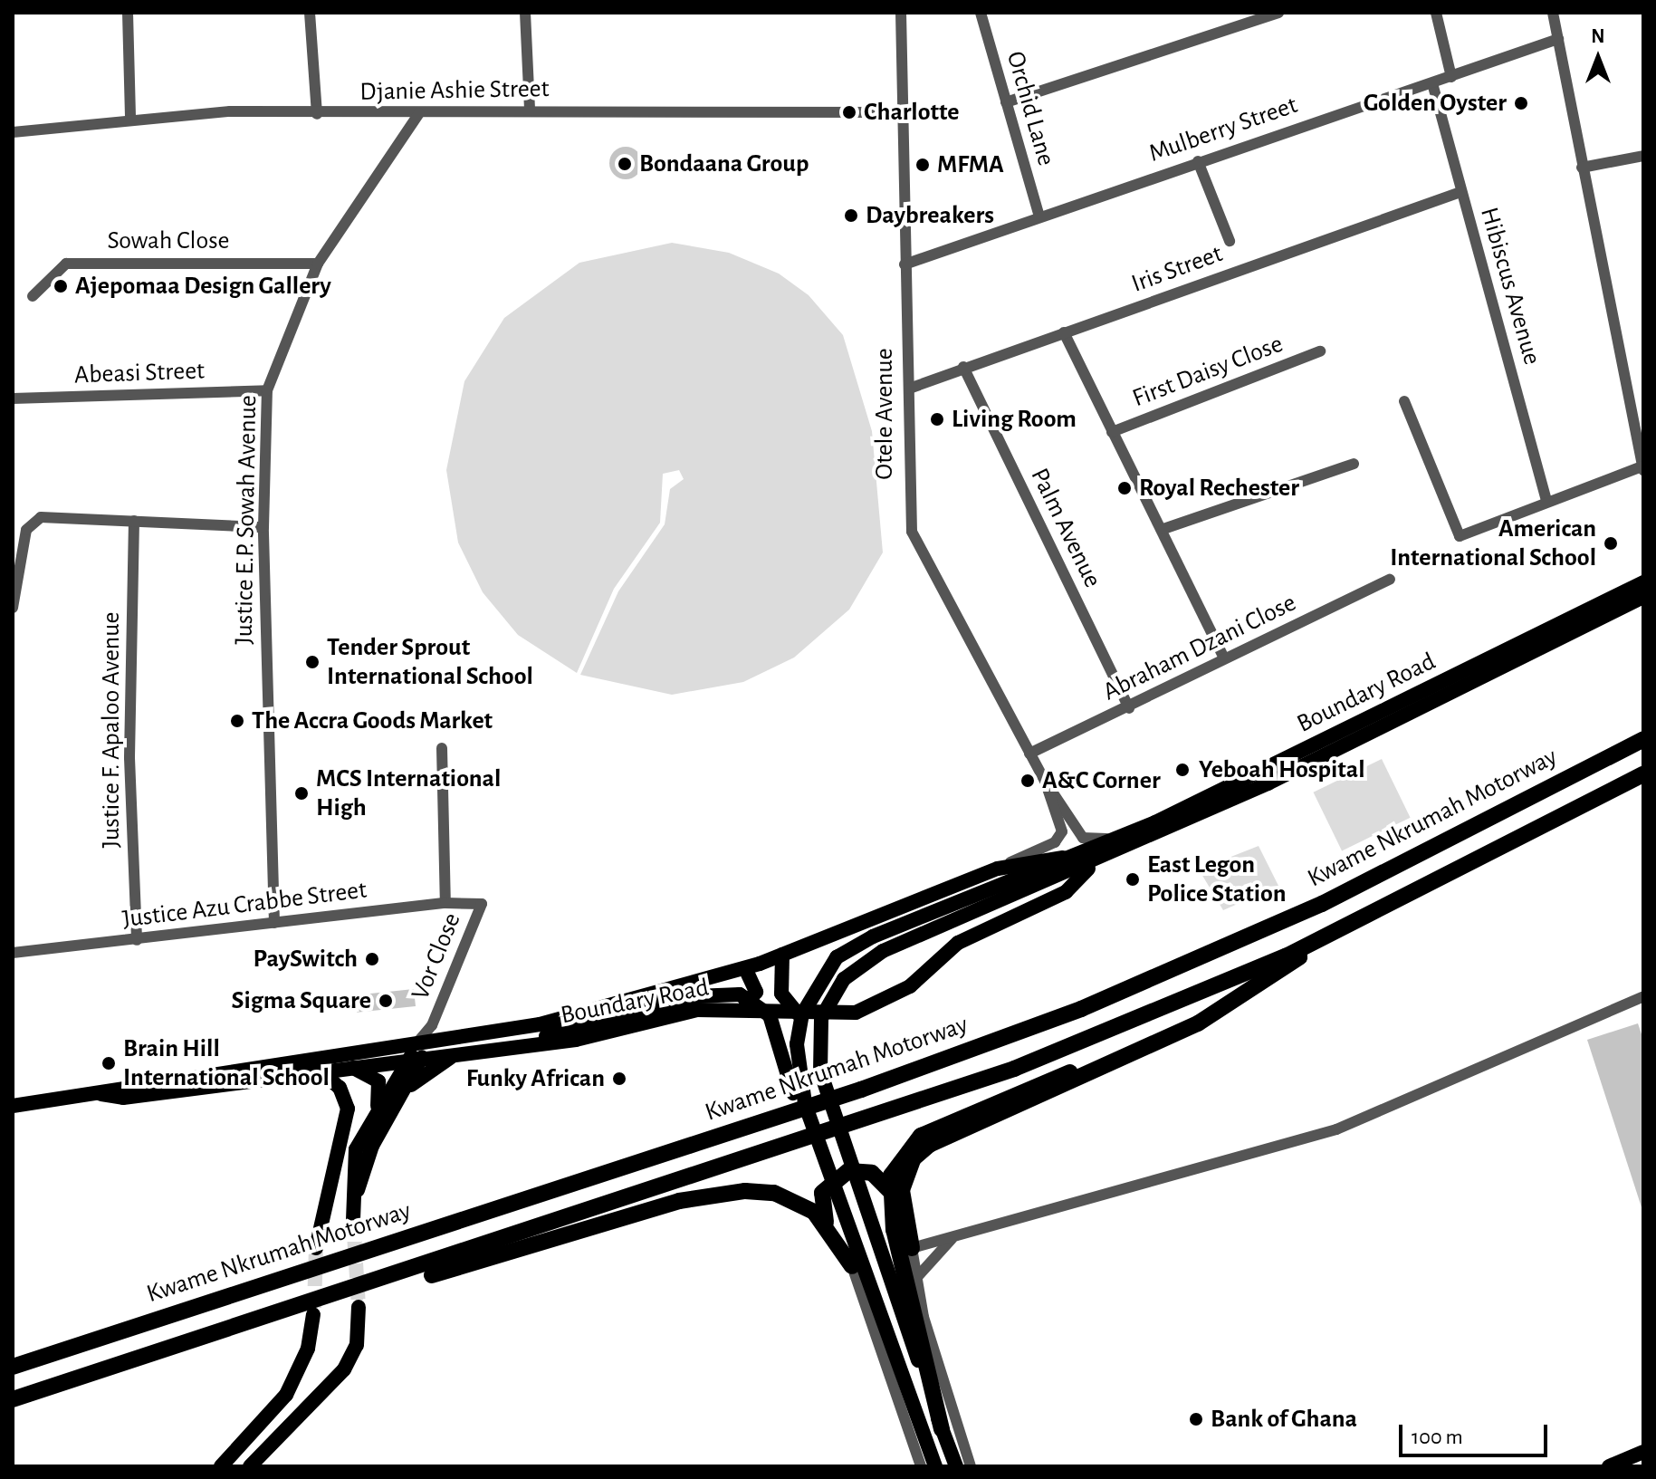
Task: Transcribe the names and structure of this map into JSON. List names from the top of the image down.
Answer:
{
  "streets": {
    "highway": ["Kwame Nkrumah Motorway"],
    "main road": ["Boundary Road"],
    "street": [
      "Djanie Ashie Street",
      "Orchid Lane",
      "Mulberry Street",
      "Sowah Close",
      "Iris Street",
      "Hibiscus Avenue",
      "First Daisy Close",
      "Abeasi Street",
      "Otele Avenue",
      "Justice E.P. Sowah Avenue",
      "Palm Avenue",
      "Abraham Dzani Close",
      "Justice F. Apaloo Avenue",
      "Justice Azu Crabbe Street",
      "Vor Close"
    ]
  },
  "crossings": [
    ["Djanie Ashie Street", "Otele Avenue"],
    ["Djanie Ashie Street", "Justice E.P. Sowah Avenue"],
    ["Orchid Lane", "Mulberry Street"],
    ["Mulberry Street", "Hibiscus Avenue"],
    ["Mulberry Street", "Otele Avenue"],
    ["Sowah Close", "Justice E.P. Sowah Avenue"],
    ["Iris Street", "Hibiscus Avenue"],
    ["Iris Street", "Otele Avenue"],
    ["Iris Street", "Palm Avenue"],
    ["Abeasi Street", "Justice E.P. Sowah Avenue"],
    ["Otele Avenue", "Abraham Dzani Close"],
    ["Otele Avenue", "Boundary Road"],
    ["Justice E.P. Sowah Avenue", "Justice Azu Crabbe Street"],
    ["Palm Avenue", "Abraham Dzani Close"],
    ["Boundary Road", "Vor Close"],
    ["Justice F. Apaloo Avenue", "Justice Azu Crabbe Street"],
    ["Justice Azu Crabbe Street", "Vor Close"]
  ],
  "places": [
    "Golden Oyster",
    "Charlotte",
    "Bondaana Group",
    "MFMA",
    "Daybreakers",
    "Ajepomaa Design Gallery",
    "Living Room",
    "Royal Rechester",
    "American International School",
    "Tender Sprout International School",
    "The Accra Goods Market",
    "Yeboah Hospital",
    "A&C Corner",
    "MCS International High",
    "East Legon Police Station",
    "PaySwitch",
    "Sigma Square",
    "Brain Hill International School",
    "Funky African",
    "Bank of Ghana"
  ],
  "scale_bar": "100 m",
  "north": "top"
}
